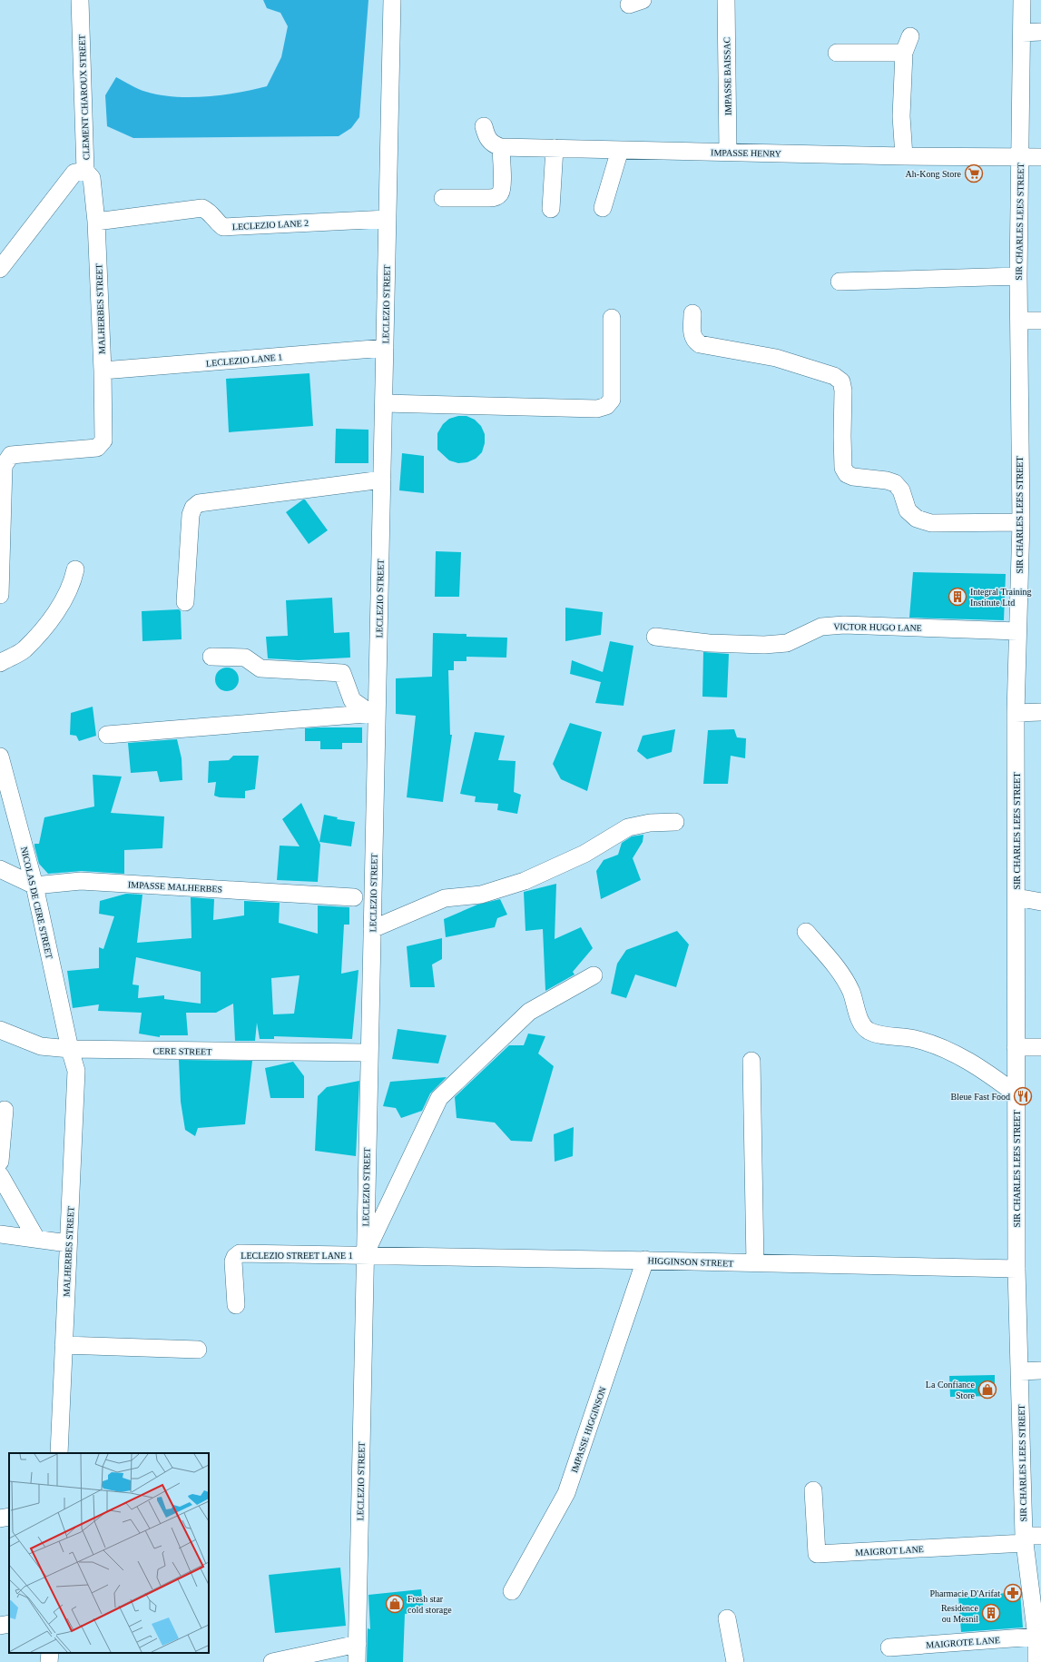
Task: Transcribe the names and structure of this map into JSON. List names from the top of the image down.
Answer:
{
  "streets": {
    "street": [
      "IMPASSE BAISSAC",
      "CLEMENT CHAROUX STREET",
      "IMPASSE HENRY",
      "SIR CHARLES LEES STREET",
      "LECLEZIO LANE 2",
      "LECLEZIO STREET",
      "MALHERBES STREET",
      "LECLEZIO LANE 1",
      "VICTOR HUGO LANE",
      "IMPASSE MALHERBES",
      "NICOLAS DE CERE STREET",
      "CERE STREET",
      "LECLEZIO STREET LANE 1",
      "HIGGINSON STREET",
      "IMPASSE HIGGINSON",
      "MAIGROT LANE",
      "MAIGROTE LANE"
    ]
  },
  "crossings": [
    ["IMPASSE BAISSAC", "IMPASSE HENRY"],
    ["CLEMENT CHAROUX STREET", "MALHERBES STREET"],
    ["IMPASSE HENRY", "SIR CHARLES LEES STREET"],
    ["SIR CHARLES LEES STREET", "VICTOR HUGO LANE"],
    ["SIR CHARLES LEES STREET", "HIGGINSON STREET"],
    ["SIR CHARLES LEES STREET", "MAIGROT LANE"],
    ["SIR CHARLES LEES STREET", "MAIGROTE LANE"],
    ["LECLEZIO LANE 2", "LECLEZIO STREET"],
    ["LECLEZIO LANE 2", "MALHERBES STREET"],
    ["LECLEZIO STREET", "LECLEZIO LANE 1"],
    ["LECLEZIO STREET", "CERE STREET"],
    ["LECLEZIO STREET", "LECLEZIO STREET LANE 1"],
    ["LECLEZIO STREET", "HIGGINSON STREET"],
    ["MALHERBES STREET", "LECLEZIO LANE 1"],
    ["MALHERBES STREET", "NICOLAS DE CERE STREET"],
    ["MALHERBES STREET", "CERE STREET"],
    ["IMPASSE MALHERBES", "NICOLAS DE CERE STREET"],
    ["NICOLAS DE CERE STREET", "CERE STREET"],
    ["LECLEZIO STREET LANE 1", "HIGGINSON STREET"],
    ["HIGGINSON STREET", "IMPASSE HIGGINSON"]
  ],
  "places": {
    "supermarket": ["Ah-Kong Store"],
    "building": ["Integral Training Institute Ltd", "Residence ou Mesnil"],
    "restaurant": ["Bleue Fast Food"],
    "shop": ["La Confiance Store", "Fresh star cold storage"],
    "pharmacy": ["Pharmacie D'Arifat"]
  }
}
